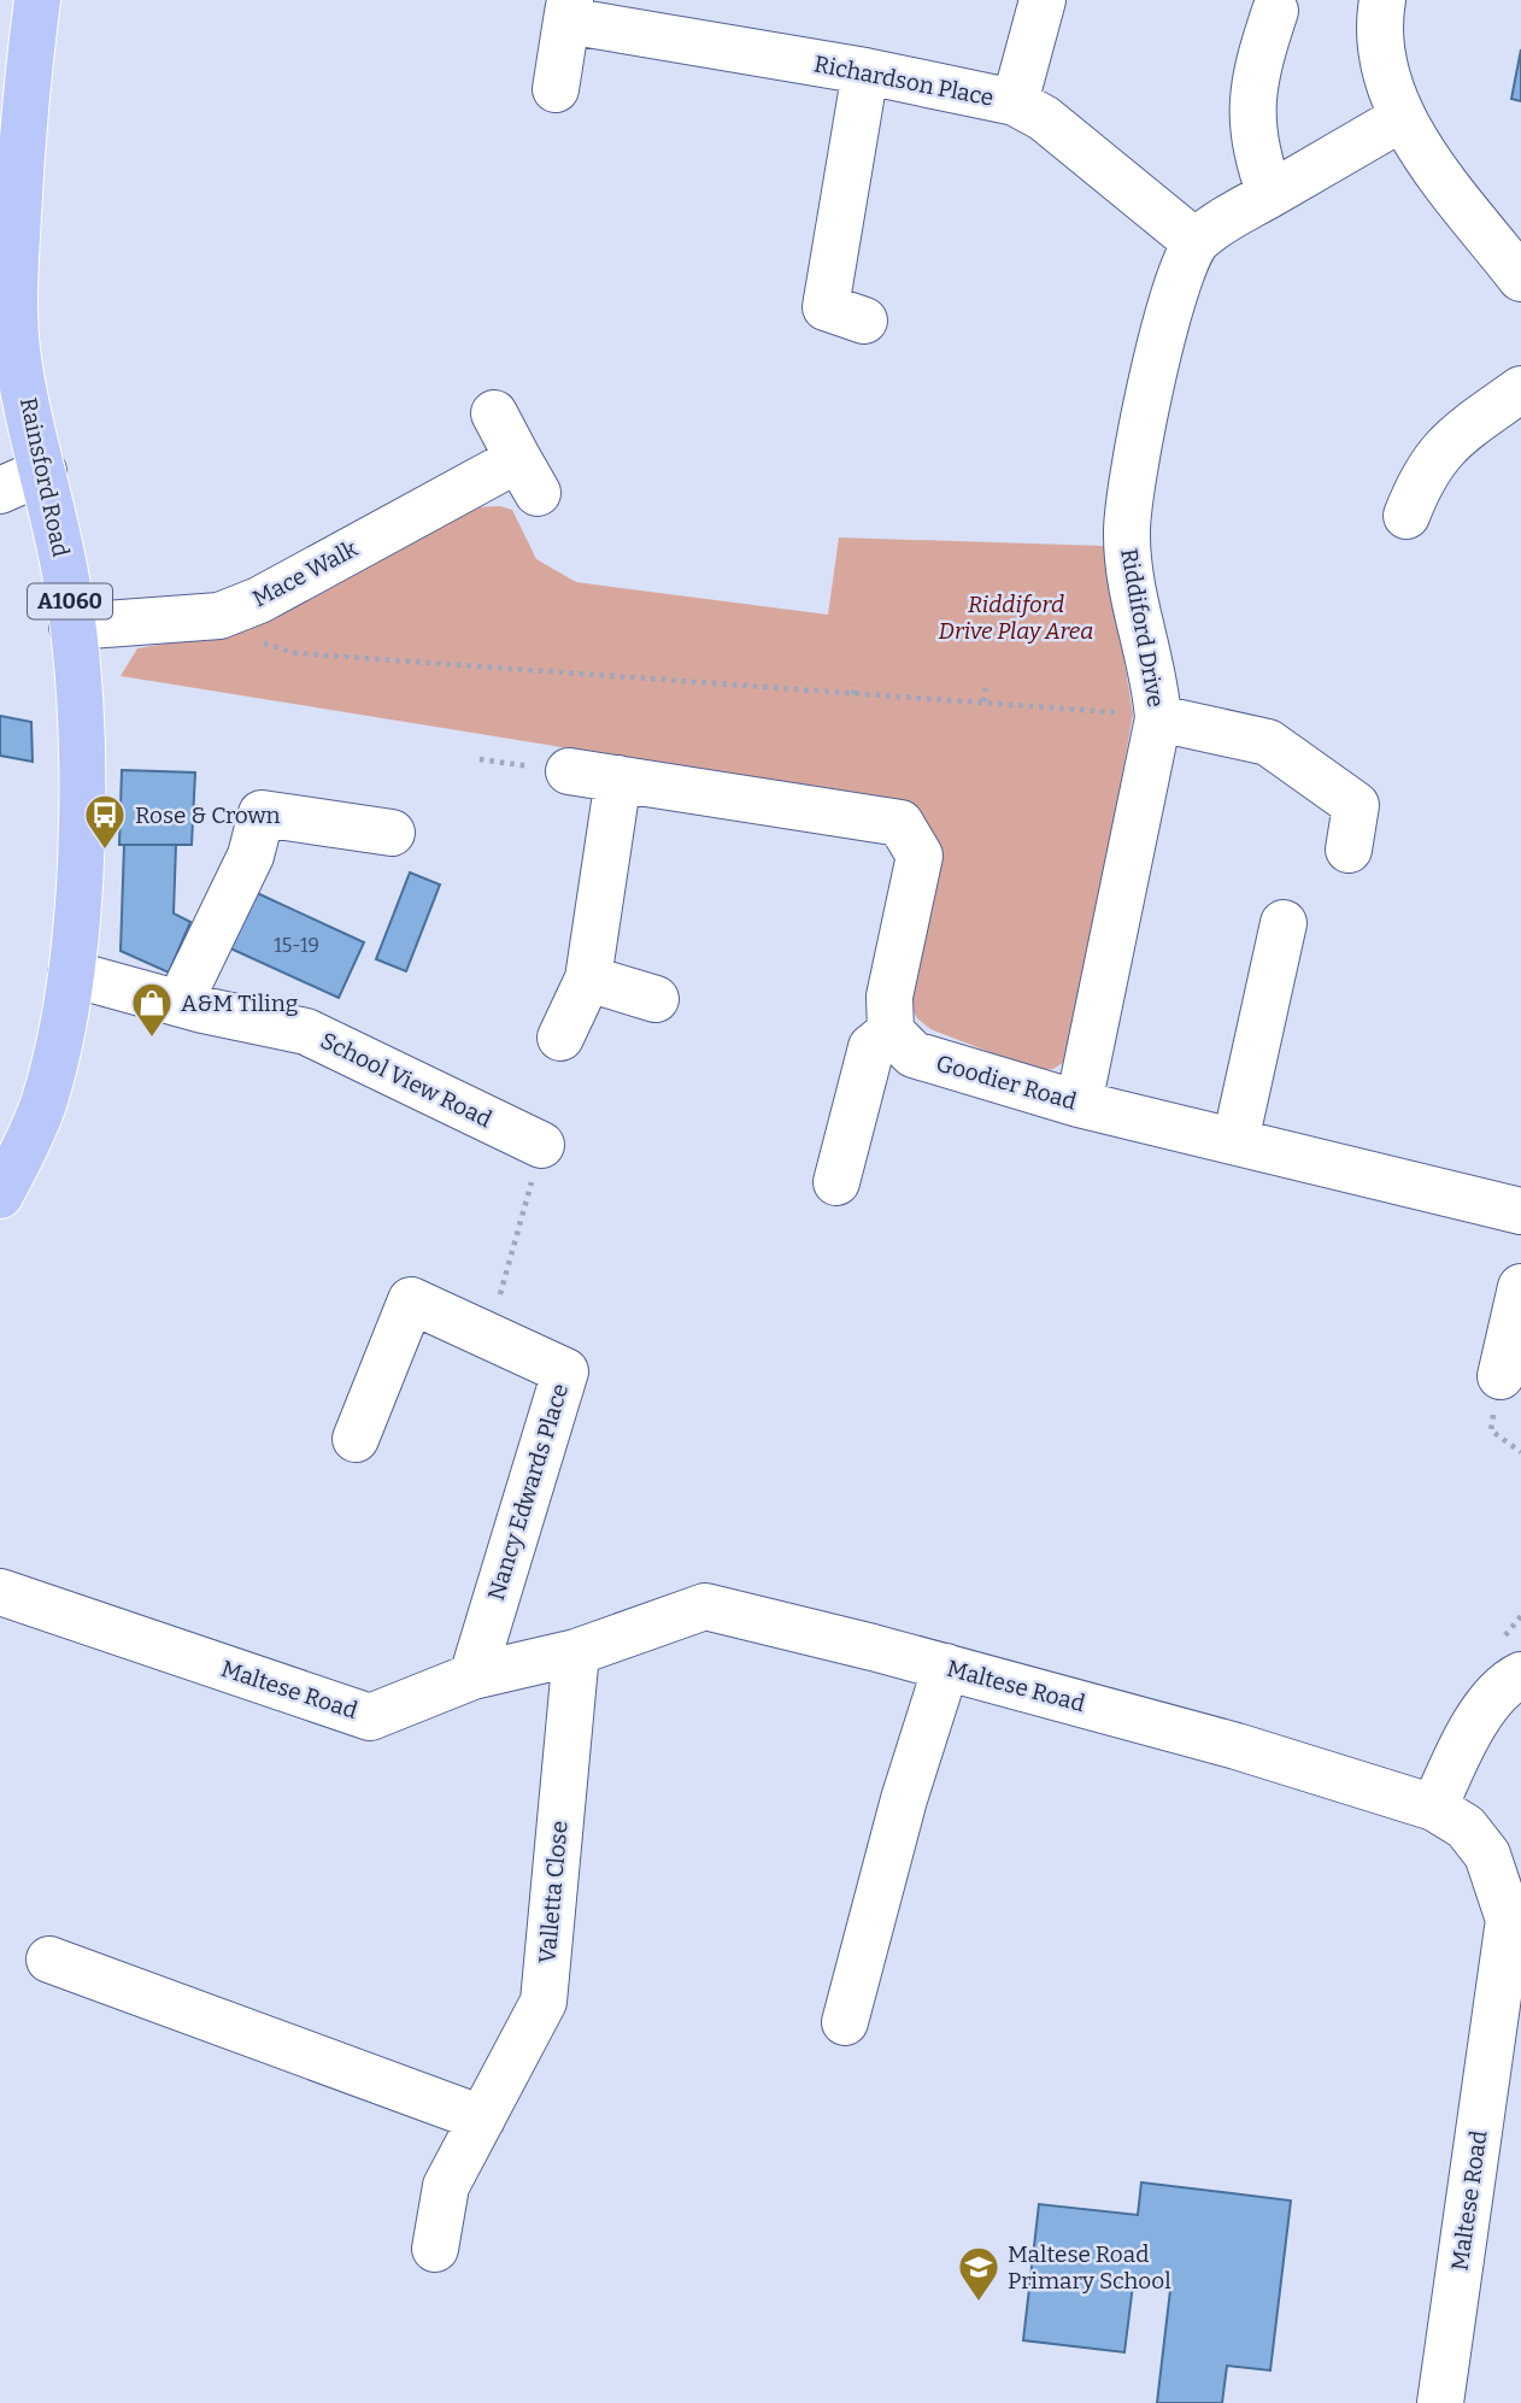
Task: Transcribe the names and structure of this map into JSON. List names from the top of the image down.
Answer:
{
  "streets": {
    "main road": ["Rainsford Road", "A1060"],
    "street": [
      "Richardson Place",
      "Mace Walk",
      "Riddiford Drive",
      "School View Road",
      "Goodier Road",
      "Nancy Edwards Place",
      "Maltese Road",
      "Valletta Close"
    ]
  },
  "crossings": [
    ["Richardson Place", "Riddiford Drive"],
    ["Rainsford Road", "Mace Walk"],
    ["Rainsford Road", "School View Road"],
    ["Riddiford Drive", "Goodier Road"],
    ["Nancy Edwards Place", "Maltese Road"],
    ["Maltese Road", "Valletta Close"]
  ],
  "parks": ["Riddiford Drive Play Area"],
  "places": {
    "bus stop": ["Rose & Crown"],
    "shop": ["A&M Tiling"],
    "school or university": ["Maltese Road Primary School"]
  },
  "house_numbers": ["15-19"]
}
